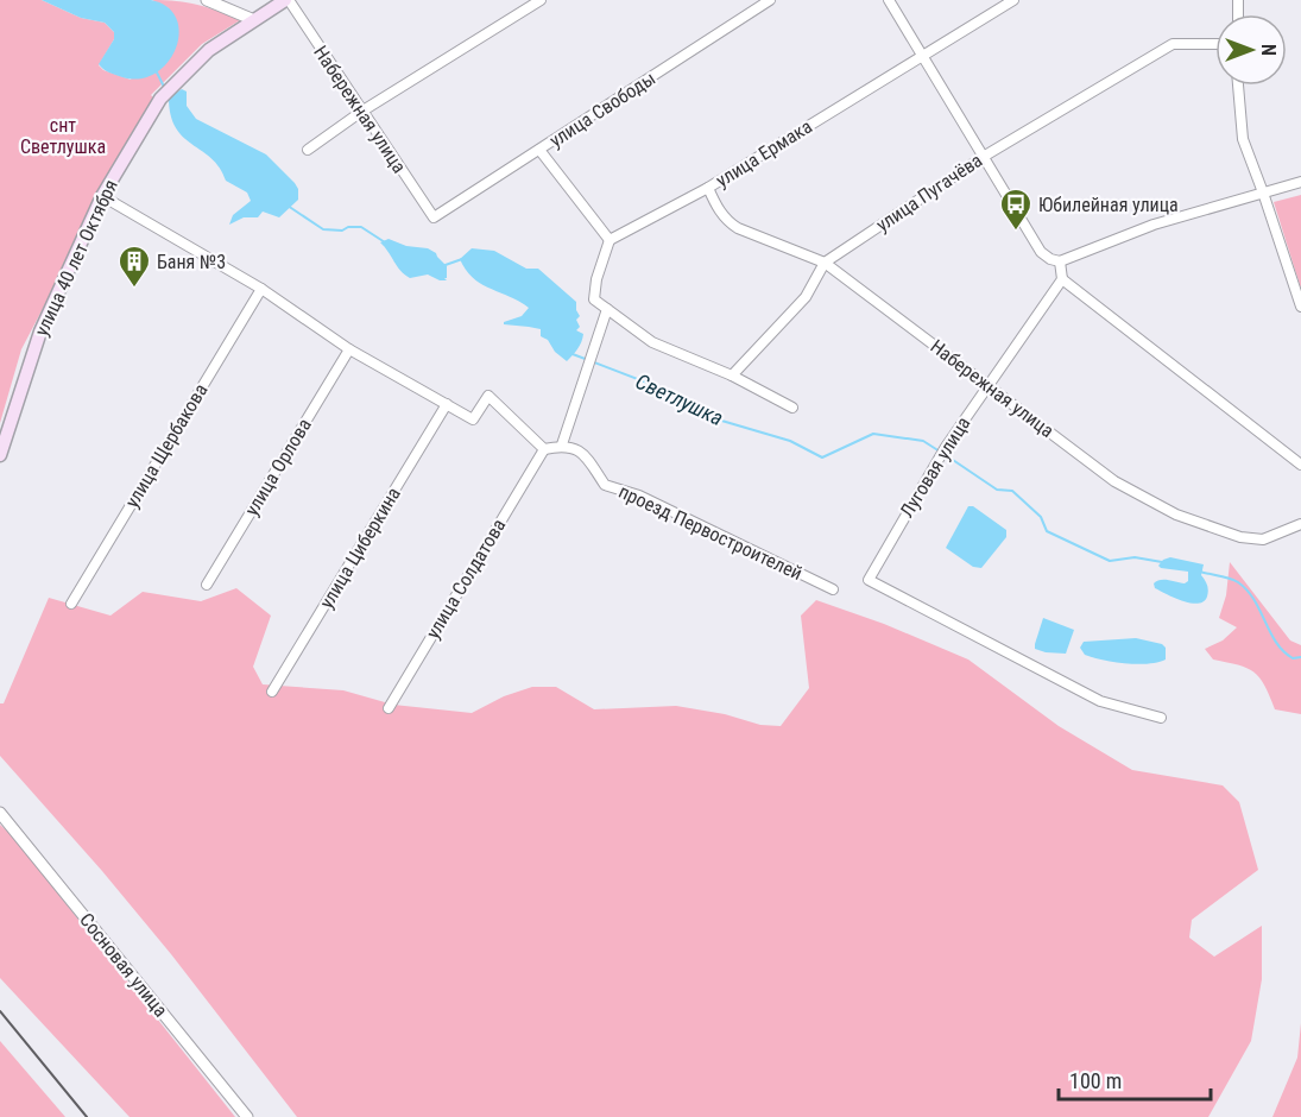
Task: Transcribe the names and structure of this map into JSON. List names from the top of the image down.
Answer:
{
  "streets": {
    "main road": ["улица 40 лет Октября"],
    "street": [
      "Набережная улица",
      "улица Свободы",
      "улица Ермака",
      "улица Пугачёва",
      "улица Щербакова",
      "улица Орлова",
      "Луговая улица",
      "проезд Первостроителей",
      "улица Циберкина",
      "улица Солдатова",
      "Сосновая улица"
    ]
  },
  "crossings": [
    ["Набережная улица", "улица Свободы"],
    ["Набережная улица", "улица Ермака"],
    ["Набережная улица", "улица Пугачёва"],
    ["Набережная улица", "улица 40 лет Октября"],
    ["Набережная улица", "Луговая улица"]
  ],
  "water": ["Светлушка"],
  "parks": ["снт Светлушка"],
  "places": {
    "bus stop": ["Юбилейная улица"],
    "building": ["Баня №3"]
  },
  "scale_bar": "100 m",
  "north": "right"
}
